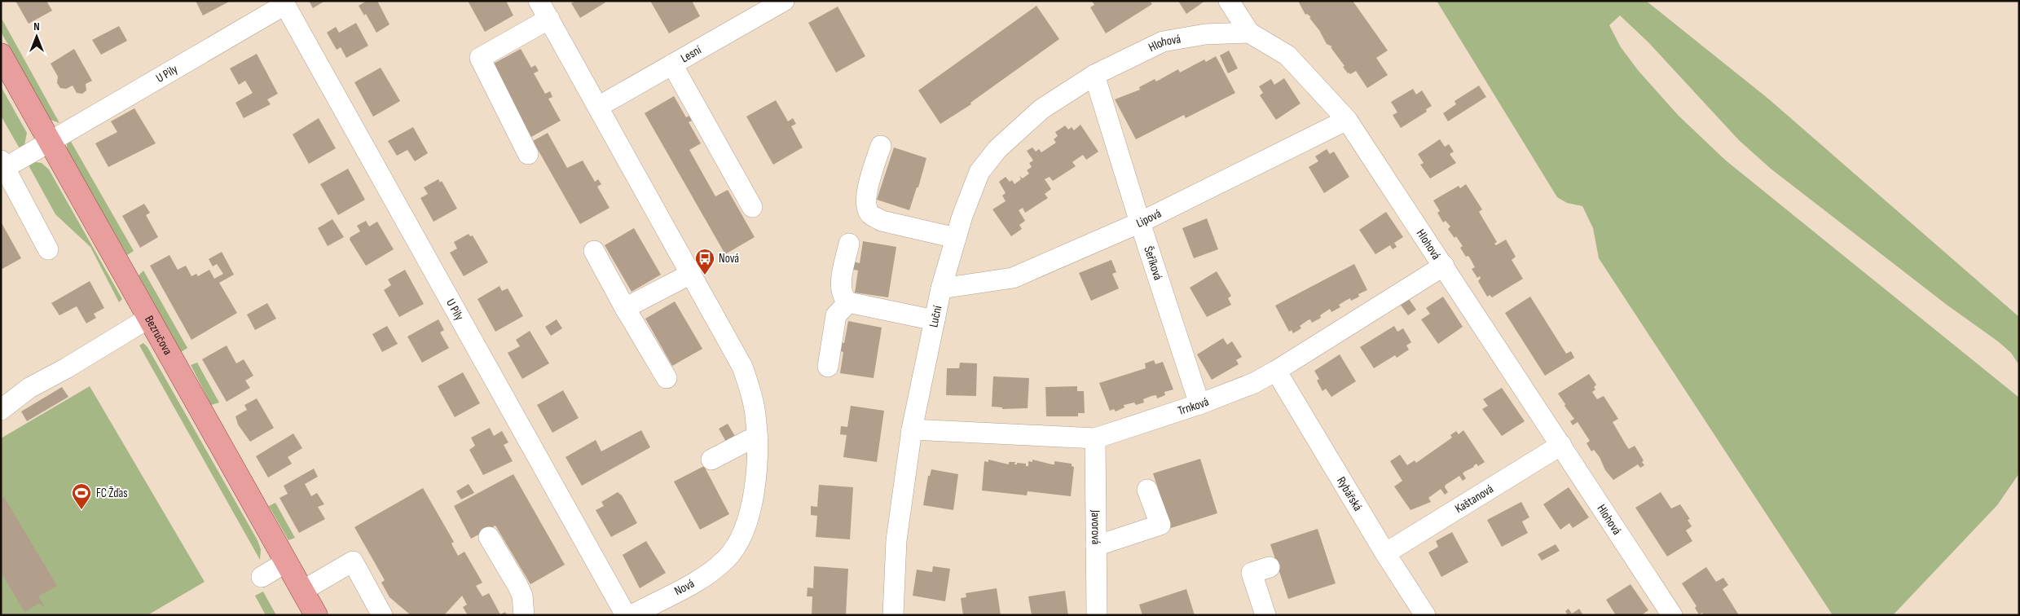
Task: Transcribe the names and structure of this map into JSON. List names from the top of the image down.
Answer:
{
  "streets": {
    "main road": ["Bezručova"],
    "street": [
      "Hlohová",
      "Lesní",
      "U Pily",
      "Lipová",
      "Šeříková",
      "Luční",
      "Trnková",
      "Rybářská",
      "Kaštanová",
      "Javorová",
      "Nová"
    ]
  },
  "crossings": [
    ["Hlohová", "Lipová"],
    ["Hlohová", "Šeříková"],
    ["Hlohová", "Luční"],
    ["Hlohová", "Trnková"],
    ["Hlohová", "Kaštanová"],
    ["Lesní", "Nová"],
    ["U Pily", "Bezručova"],
    ["Lipová", "Šeříková"],
    ["Lipová", "Luční"],
    ["Šeříková", "Luční"],
    ["Šeříková", "Trnková"],
    ["Luční", "Trnková"],
    ["Trnková", "Rybářská"],
    ["Trnková", "Javorová"],
    ["Rybářská", "Kaštanová"]
  ],
  "places": {
    "bus stop": ["Nová"],
    "sports": ["FC Žďas"]
  },
  "north": "top"
}
